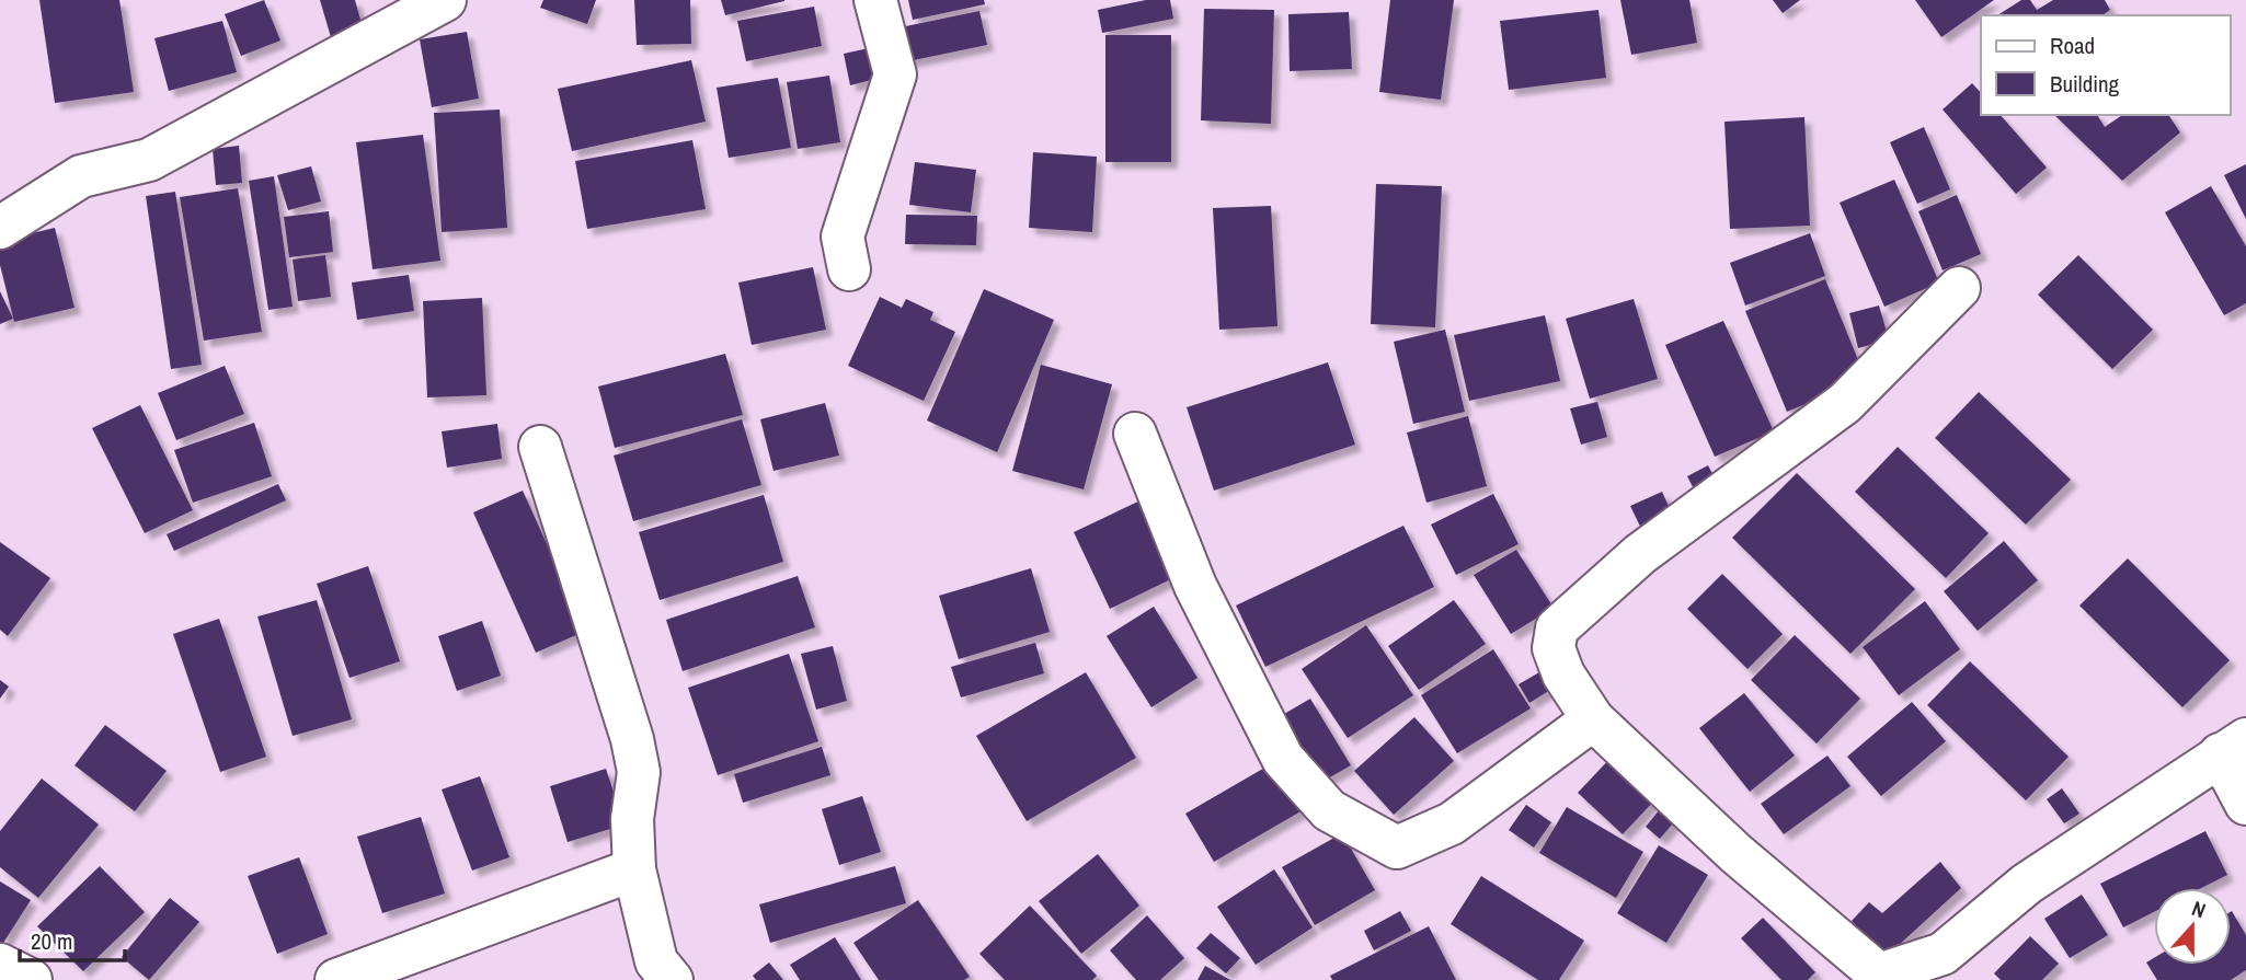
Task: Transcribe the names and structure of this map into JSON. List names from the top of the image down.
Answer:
{
  "legend": ["Road", "Building"],
  "scale_bar": "20 m",
  "north": "top"
}
